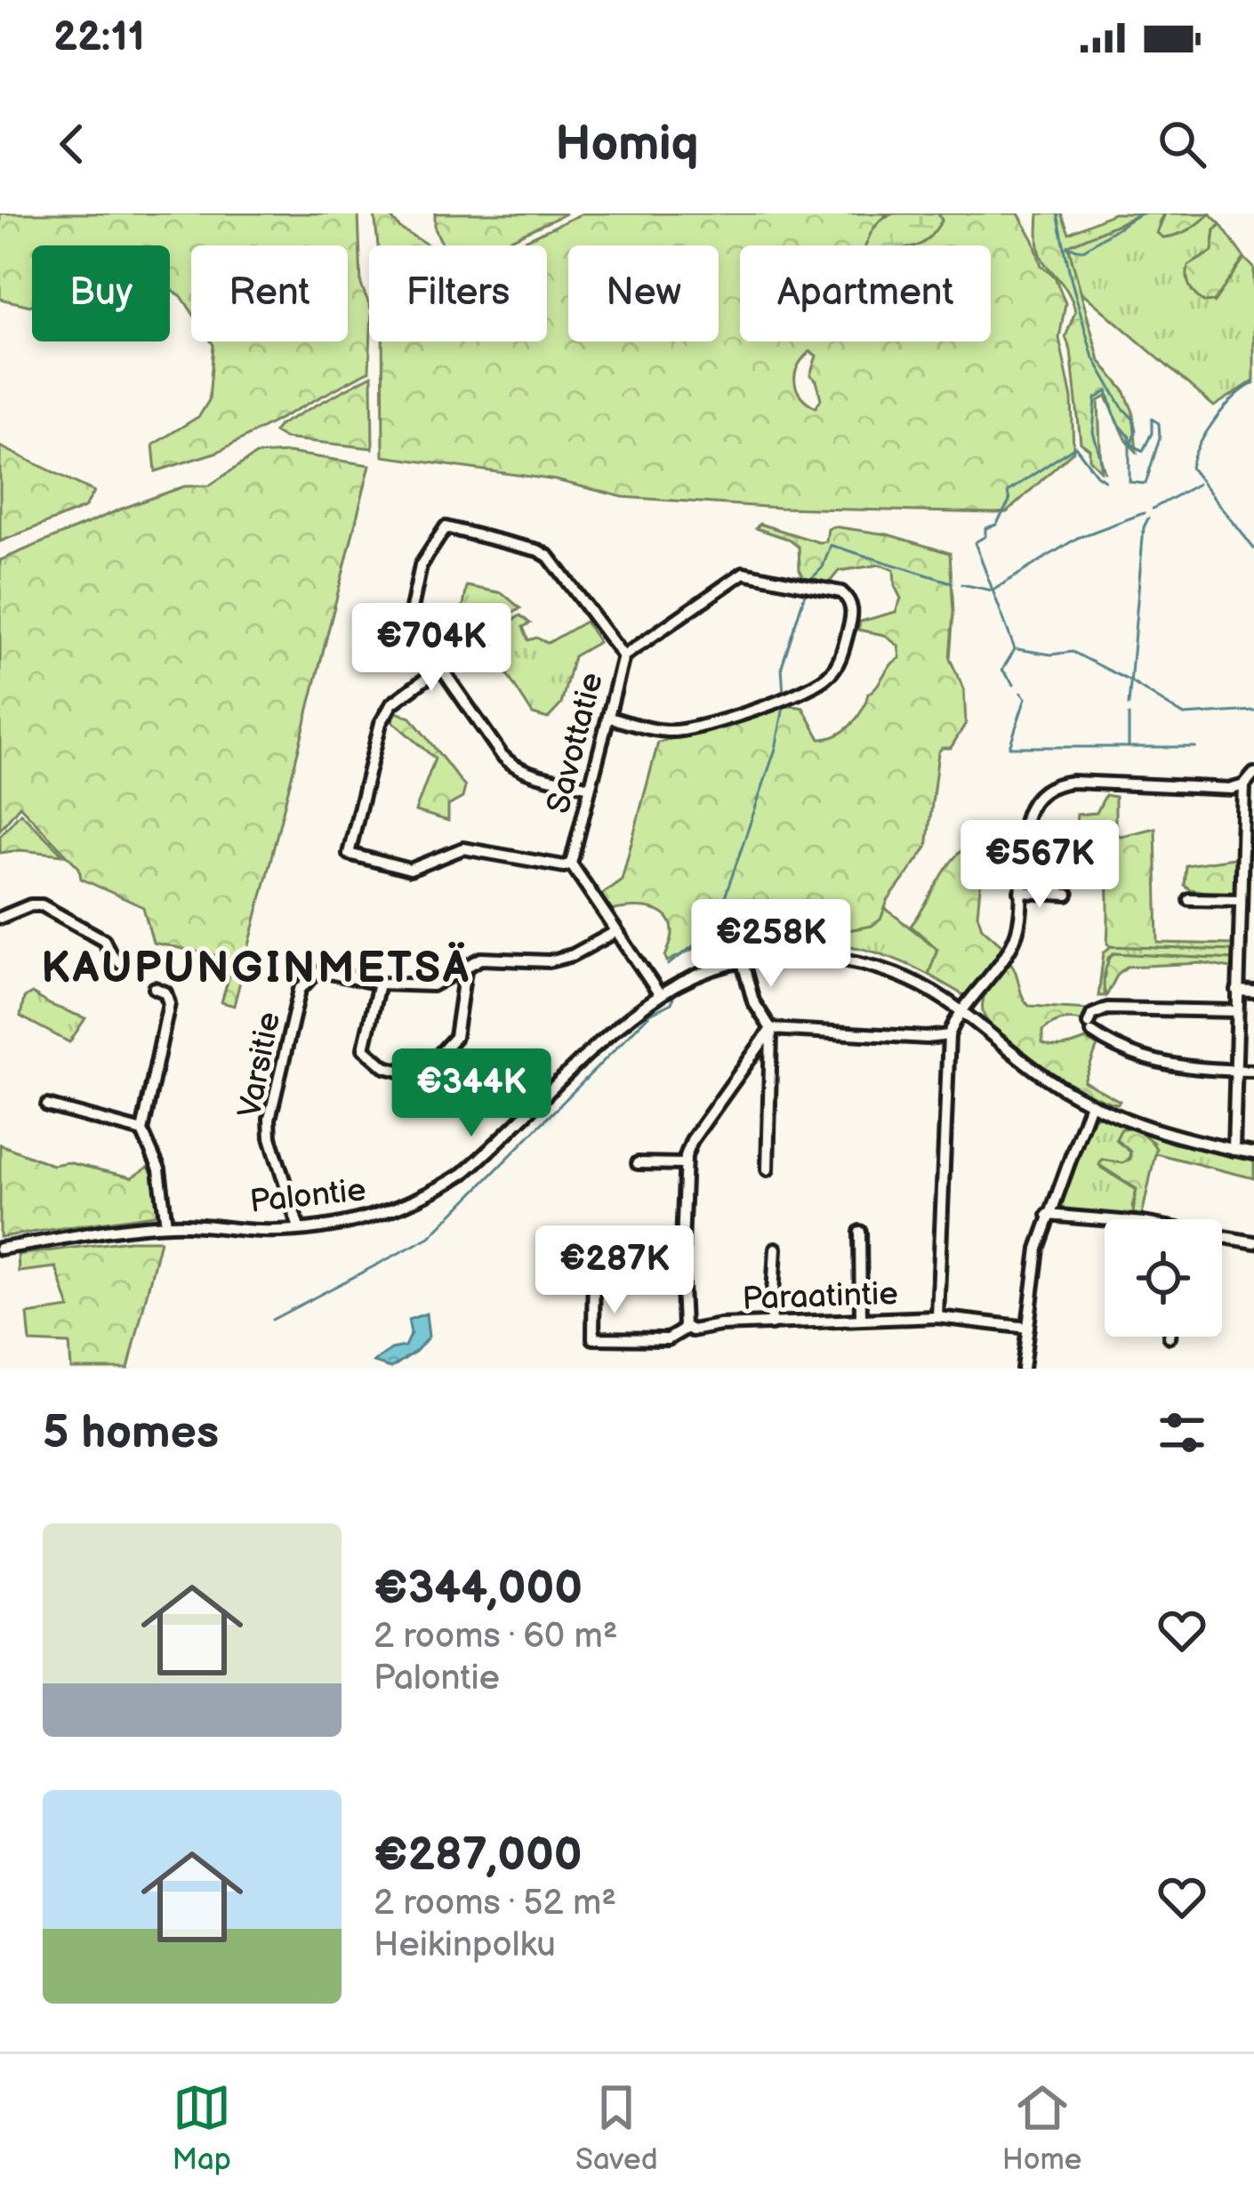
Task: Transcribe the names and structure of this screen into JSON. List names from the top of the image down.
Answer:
{
  "streets": {
    "street": [
      "Savottatie",
      "Varsitie",
      "Palontie",
      "Paraatintie"
    ]
  },
  "crossings": [
    ["Savottatie", "Varsitie"],
    ["Savottatie", "Palontie"],
    ["Varsitie", "Palontie"]
  ],
  "districts": ["KAUPUNGINMETSÄ"],
  "page": {
    "status": "22:11",
    "header": "Homiq",
    "chip": [
      "Buy",
      "Rent",
      "Filters",
      "New",
      "Apartment"
    ],
    "price": [
      "€704K",
      "€567K",
      "€258K",
      "€344K",
      "€287K"
    ],
    "heading": "5 homes",
    "list": [
      {
        "name": "€344,000",
        "note": "2 rooms · 60 m² · Palontie"
      },
      {
        "name": "€287,000",
        "note": "2 rooms · 52 m² · Heikinpolku"
      }
    ],
    "tabs": ["Map", "Saved", "Home"]
  }
}
